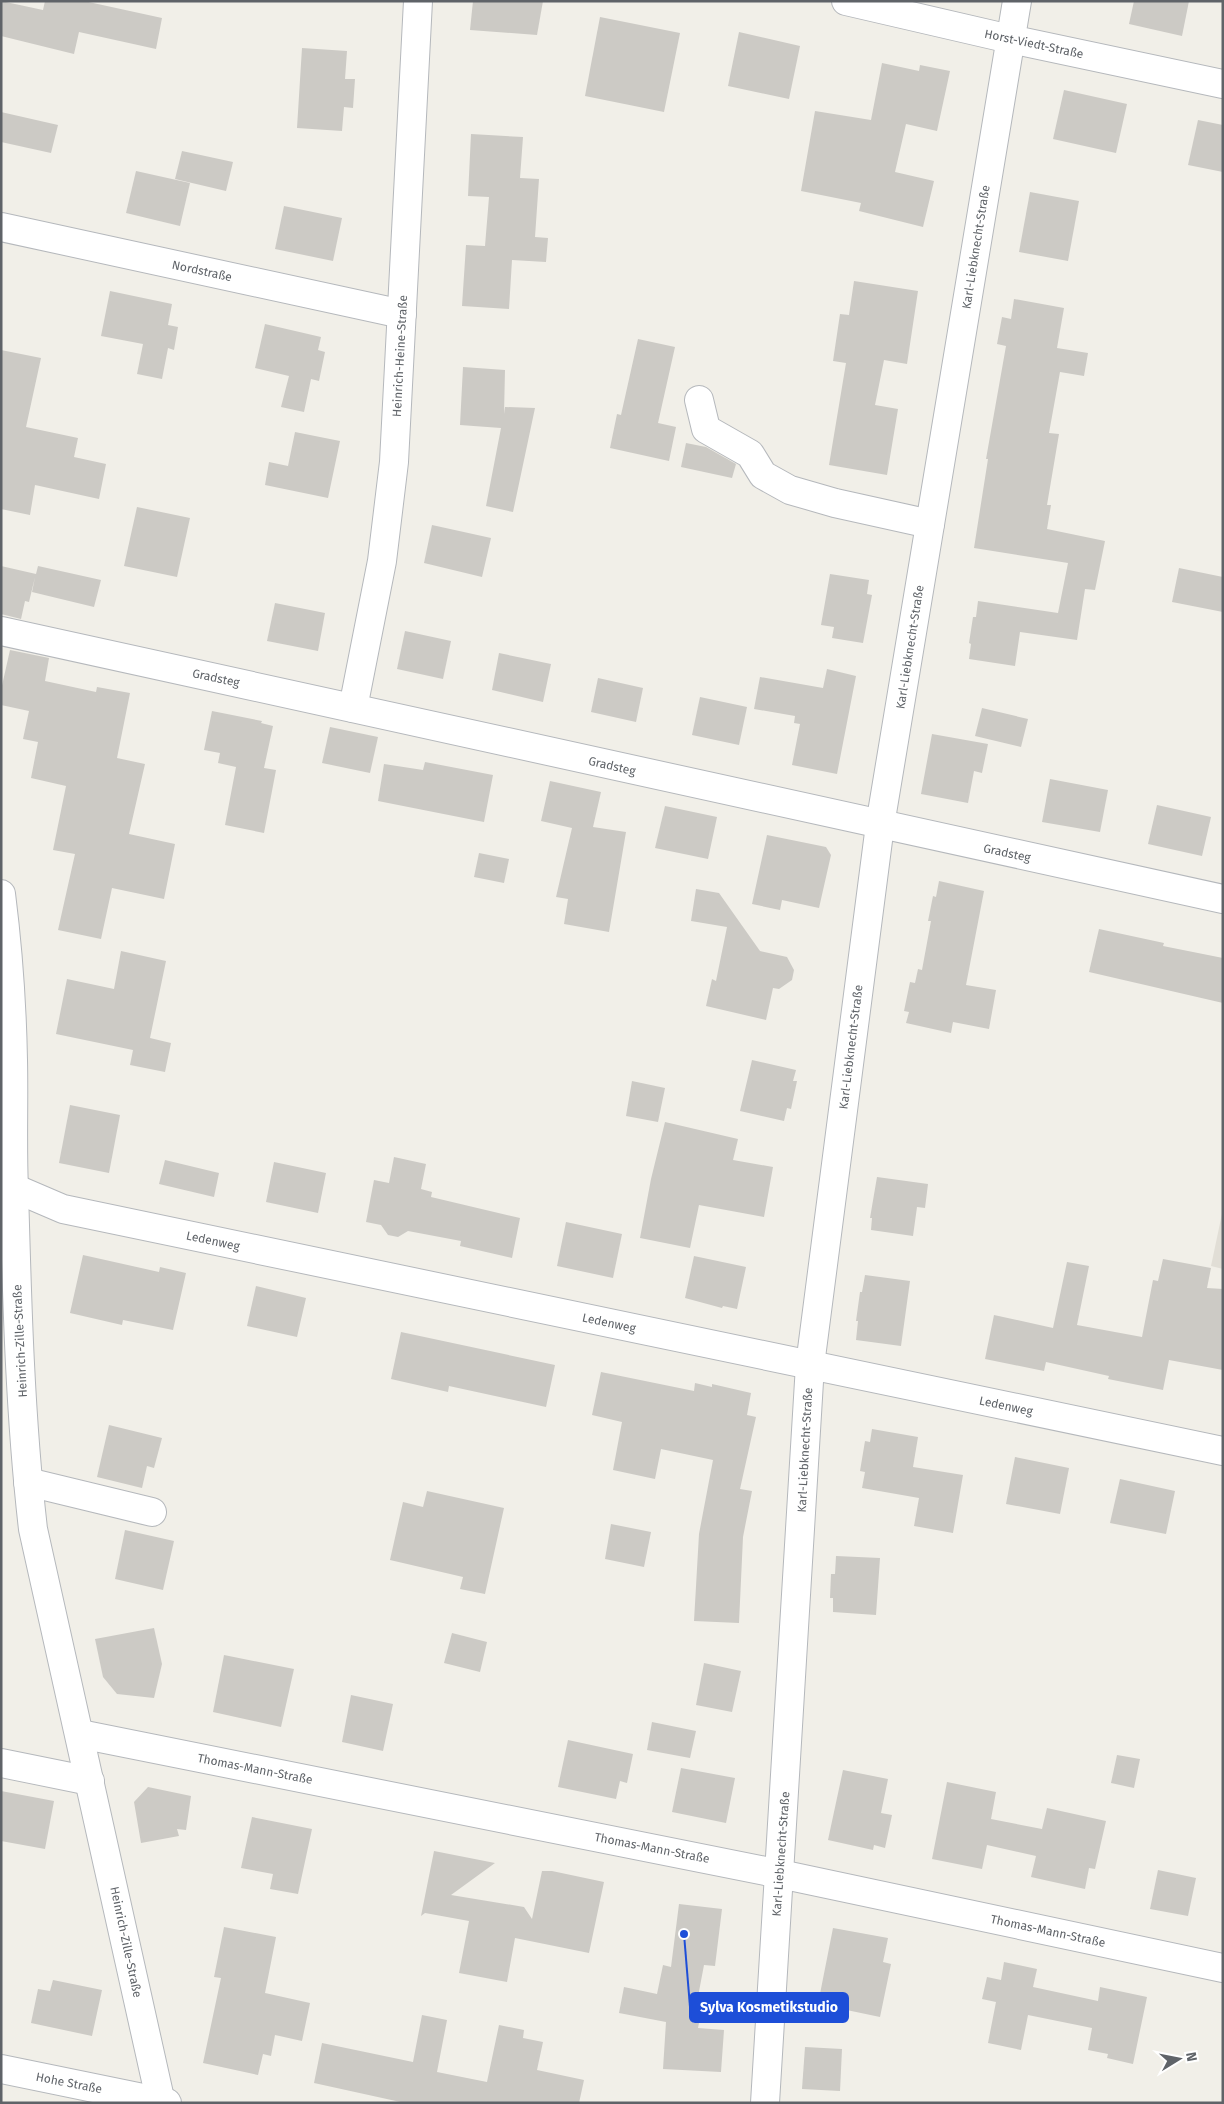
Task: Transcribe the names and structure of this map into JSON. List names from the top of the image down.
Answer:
{
  "streets": {
    "street": [
      "Horst-Viedt-Straße",
      "Karl-Liebknecht-Straße",
      "Nordstraße",
      "Heinrich-Heine-Straße",
      "Gradsteg",
      "Ledenweg",
      "Heinrich-Zille-Straße",
      "Thomas-Mann-Straße",
      "Hohe Straße"
    ]
  },
  "crossings": [
    ["Horst-Viedt-Straße", "Karl-Liebknecht-Straße"],
    ["Karl-Liebknecht-Straße", "Gradsteg"],
    ["Karl-Liebknecht-Straße", "Ledenweg"],
    ["Karl-Liebknecht-Straße", "Thomas-Mann-Straße"],
    ["Nordstraße", "Heinrich-Heine-Straße"],
    ["Heinrich-Heine-Straße", "Gradsteg"],
    ["Ledenweg", "Heinrich-Zille-Straße"],
    ["Heinrich-Zille-Straße", "Thomas-Mann-Straße"],
    ["Heinrich-Zille-Straße", "Hohe Straße"]
  ],
  "places": ["Sylva Kosmetikstudio"],
  "north": "right"
}
